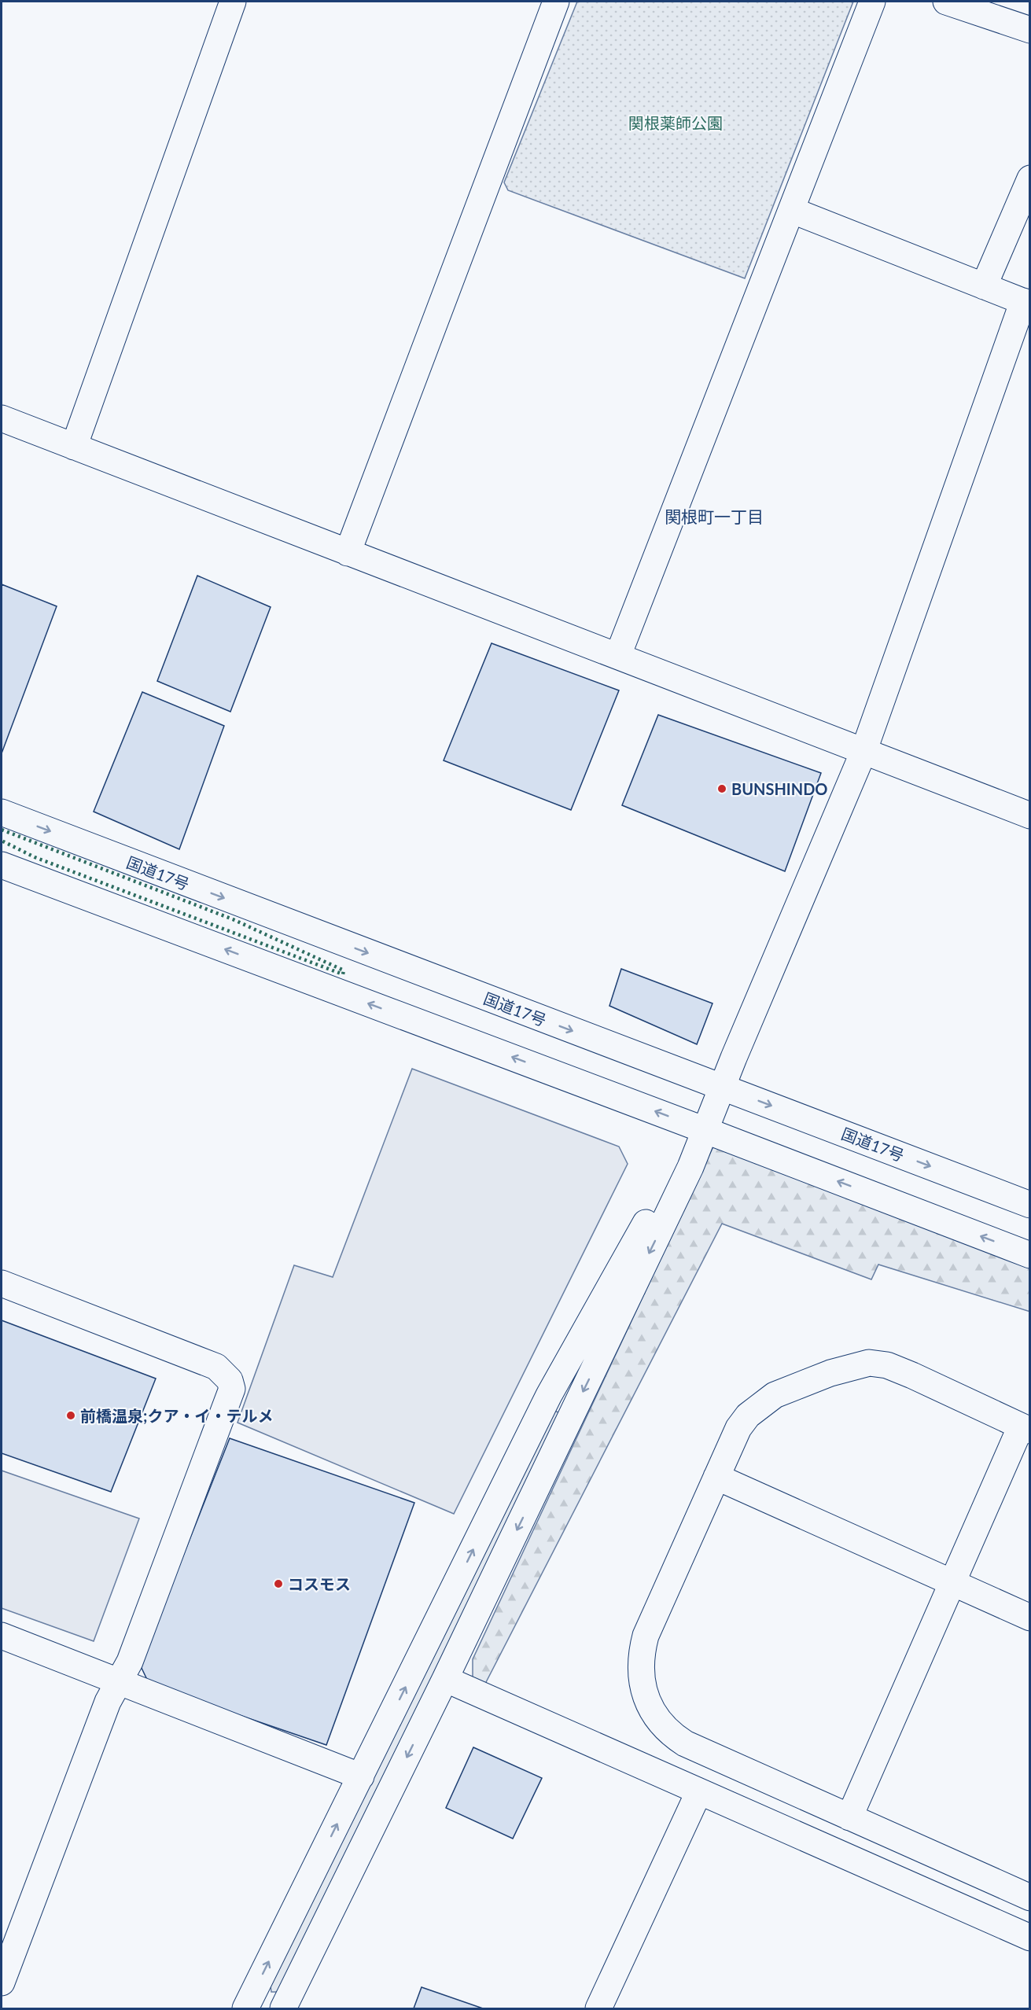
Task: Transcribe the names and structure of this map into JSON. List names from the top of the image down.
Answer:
{
  "streets": {
    "main road": ["国道17号"]
  },
  "districts": ["関根町一丁目"],
  "parks": ["関根薬師公園"],
  "places": ["BUNSHINDO", "前橋温泉;クア・イ・テルメ", "コスモス"]
}
